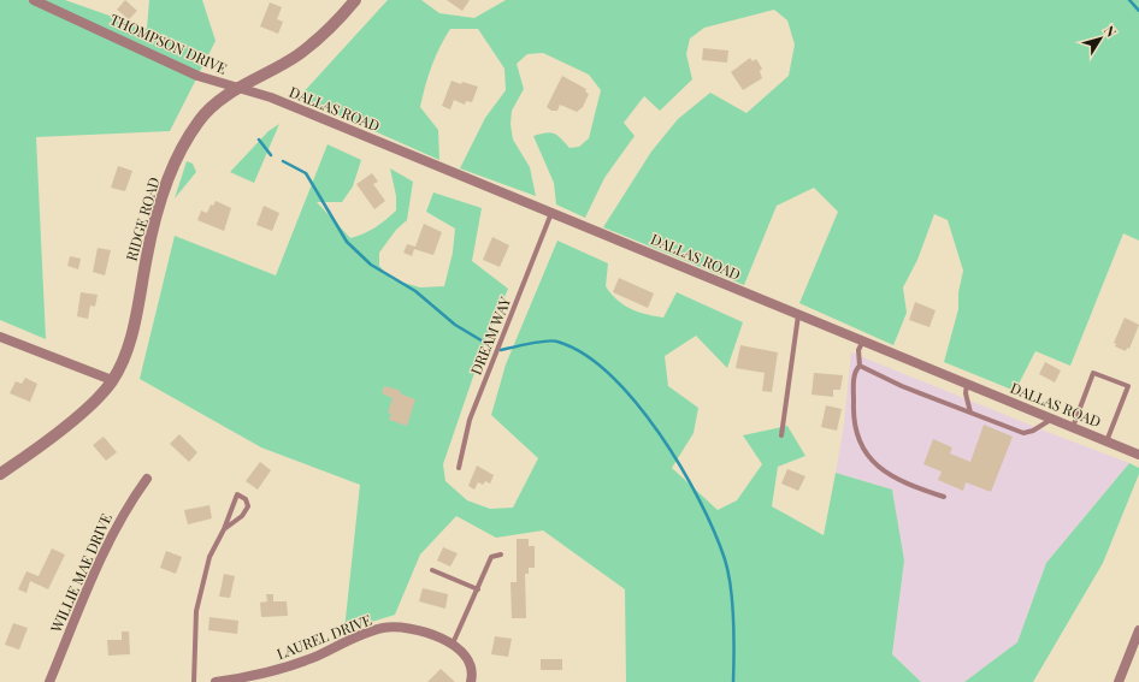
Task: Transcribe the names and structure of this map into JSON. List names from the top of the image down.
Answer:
{
  "streets": {
    "street": [
      "THOMPSON DRIVE",
      "DALLAS ROAD",
      "RIDGE ROAD",
      "WILLIE MAE DRIVE",
      "LAUREL DRIVE"
    ],
    "lane": ["DREAM WAY"]
  },
  "crossings": [
    ["THOMPSON DRIVE", "DALLAS ROAD"],
    ["THOMPSON DRIVE", "RIDGE ROAD"],
    ["DALLAS ROAD", "RIDGE ROAD"],
    ["DALLAS ROAD", "DREAM WAY"]
  ],
  "north": "top right"
}
